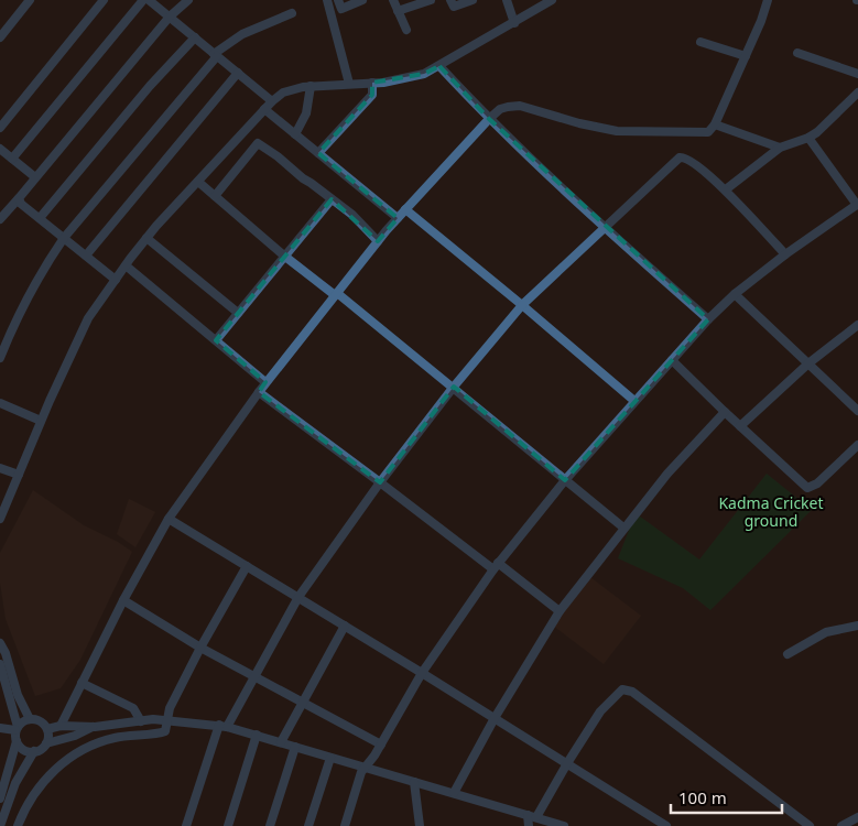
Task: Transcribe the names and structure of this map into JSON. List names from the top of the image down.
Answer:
{
  "parks": ["Kadma Cricket ground"],
  "scale_bar": "100 m"
}
